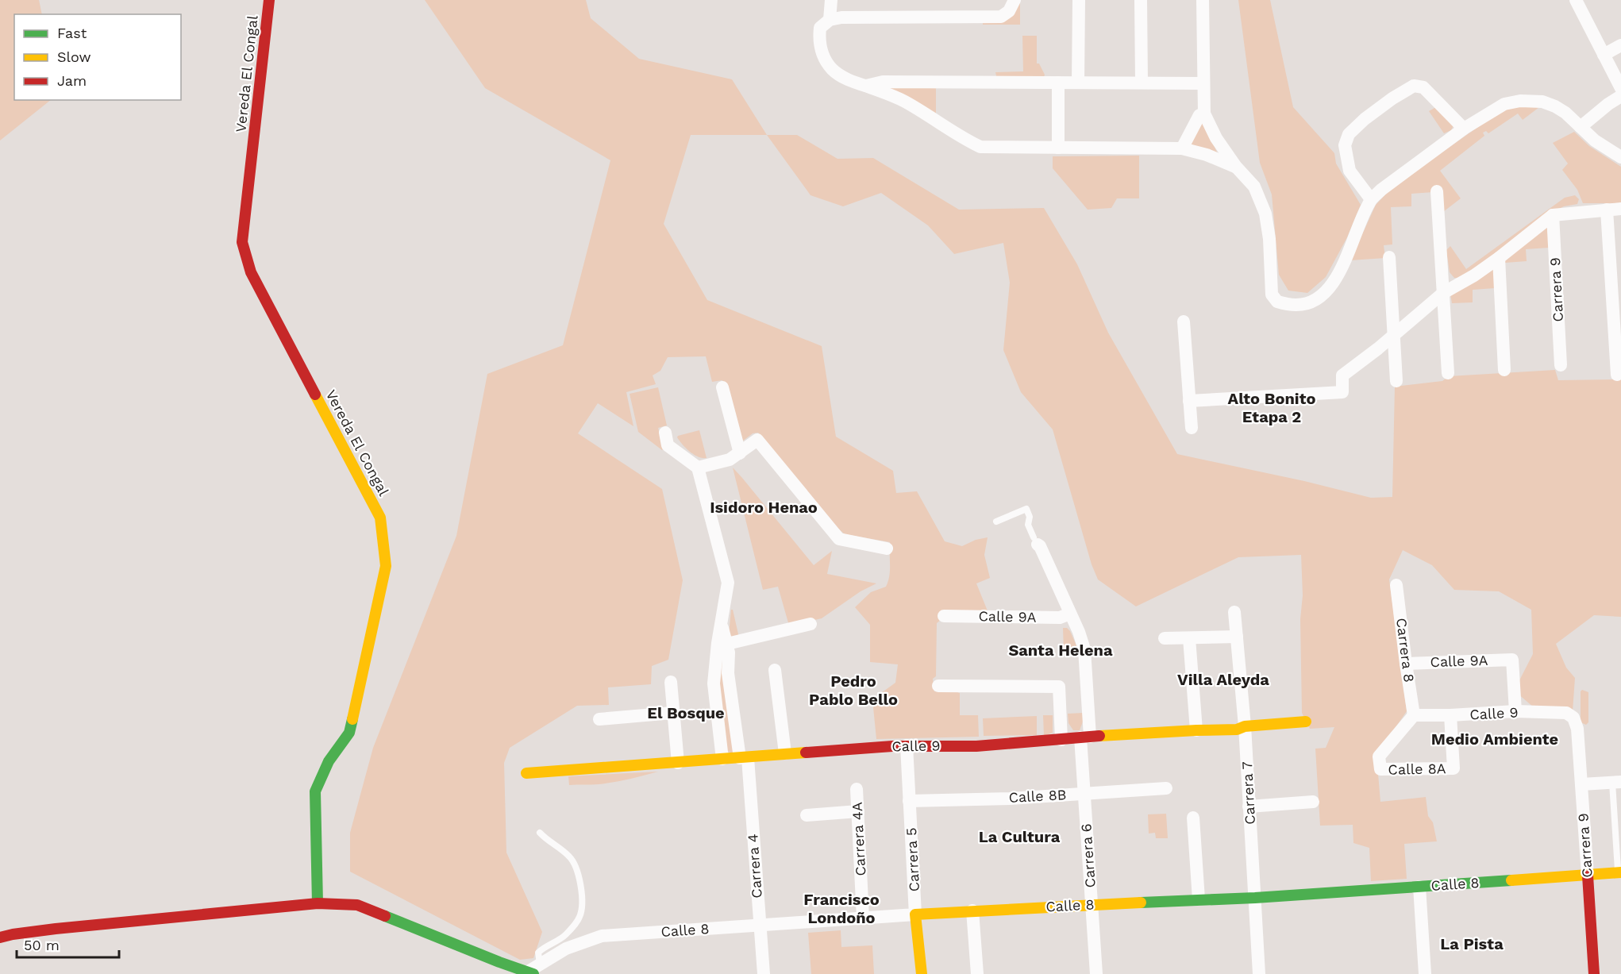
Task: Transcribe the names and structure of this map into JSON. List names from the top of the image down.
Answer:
{
  "streets": {
    "street": [
      "Vereda El Congal",
      "Carrera 9",
      "Calle 9A",
      "Carrera 8",
      "Calle 9",
      "Calle 8A",
      "Carrera 7",
      "Calle 8B",
      "Carrera 4A",
      "Carrera 6",
      "Carrera 5",
      "Carrera 4",
      "Calle 8"
    ]
  },
  "crossings": [
    ["Carrera 9", "Calle 9"],
    ["Carrera 9", "Calle 8"],
    ["Calle 9A", "Carrera 8"],
    ["Calle 9A", "Calle 9"],
    ["Calle 9A", "Carrera 6"],
    ["Carrera 8", "Calle 9"],
    ["Carrera 8", "Calle 8A"],
    ["Calle 9", "Calle 8A"],
    ["Calle 9", "Carrera 7"],
    ["Calle 9", "Carrera 6"],
    ["Calle 9", "Carrera 5"],
    ["Calle 9", "Carrera 4"],
    ["Carrera 7", "Calle 8"],
    ["Calle 8B", "Carrera 6"],
    ["Calle 8B", "Carrera 5"],
    ["Carrera 4A", "Calle 8"],
    ["Carrera 6", "Calle 8"],
    ["Carrera 5", "Calle 8"],
    ["Carrera 4", "Calle 8"]
  ],
  "districts": [
    "Alto Bonito Etapa 2",
    "Isidoro Henao",
    "Santa Helena",
    "Villa Aleyda",
    "Pedro Pablo Bello",
    "El Bosque",
    "Medio Ambiente",
    "La Cultura",
    "Francisco Londoño",
    "La Pista"
  ],
  "legend": ["Fast", "Slow", "Jam"],
  "scale_bar": "50 m"
}
